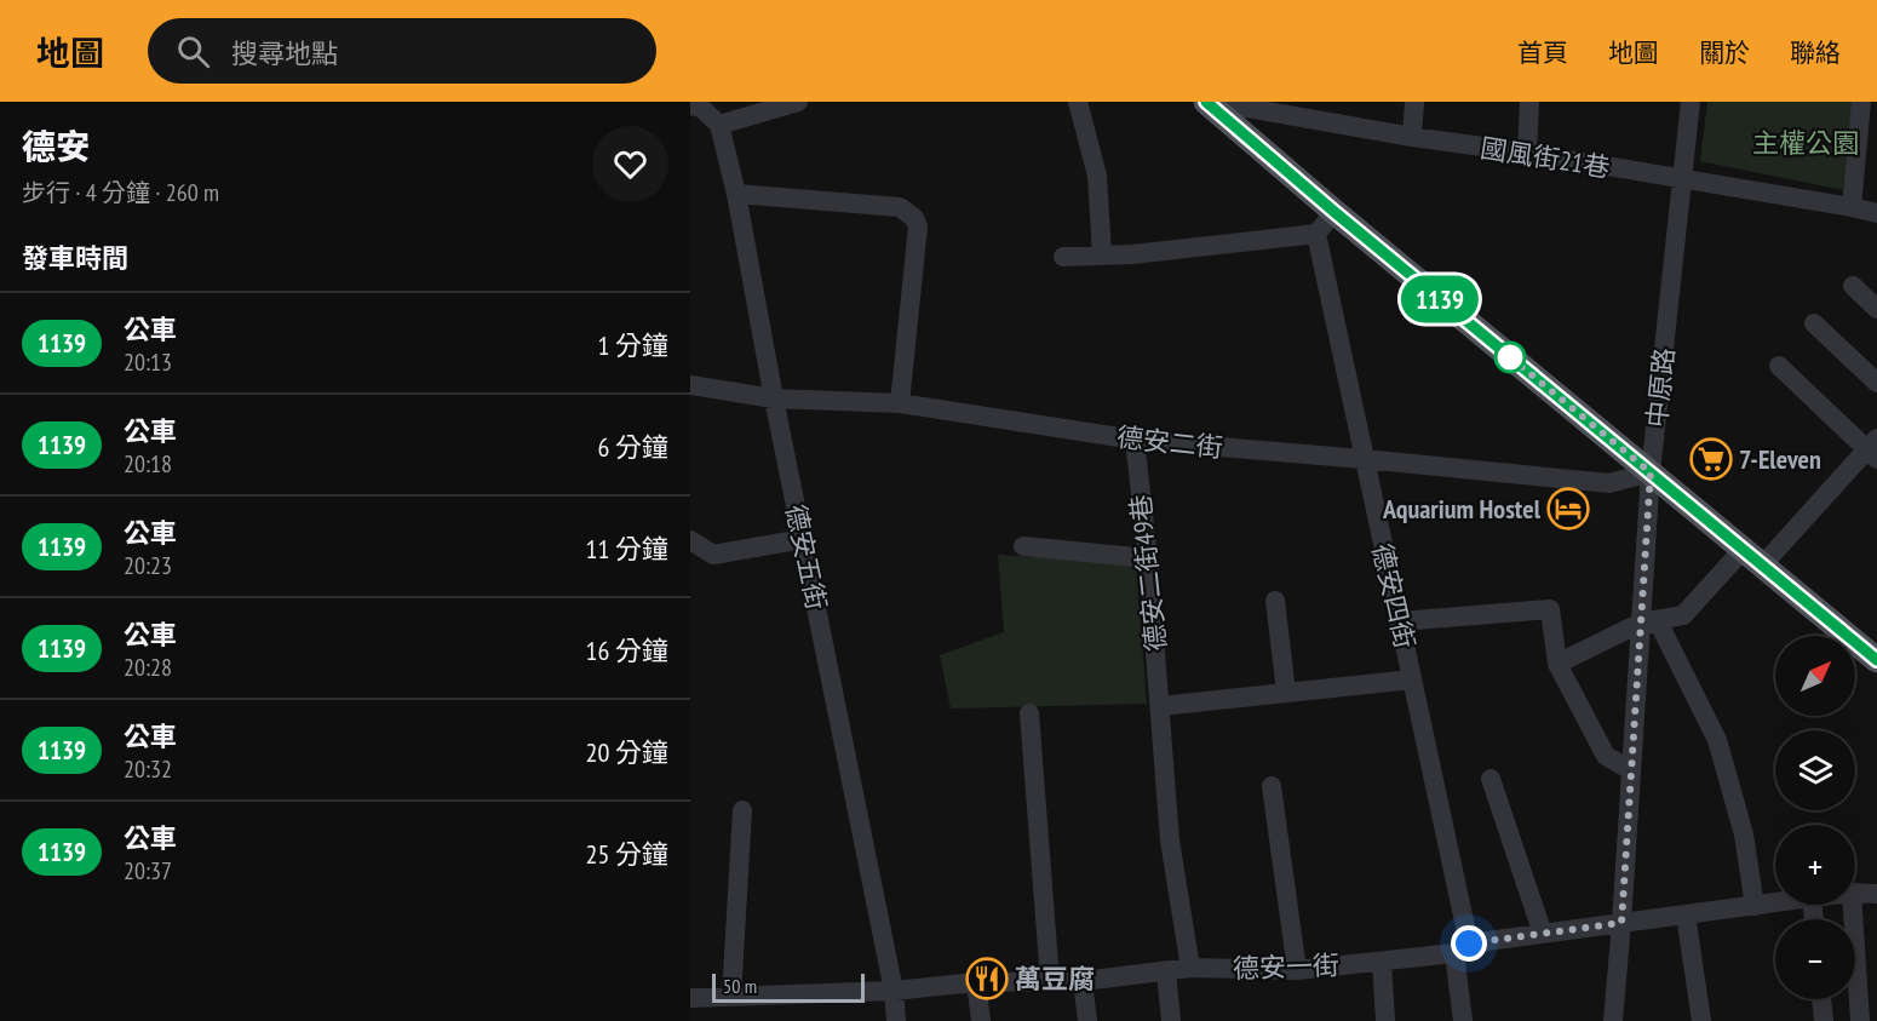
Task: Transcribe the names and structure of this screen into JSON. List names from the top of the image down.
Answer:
{
  "streets": {
    "street": [
      "國風街21巷",
      "中原路",
      "德安二街",
      "德安五街",
      "德安二街49巷",
      "德安四街",
      "德安一街"
    ]
  },
  "crossings": [
    ["國風街21巷", "中原路"],
    ["中原路", "德安二街"],
    ["中原路", "德安一街"],
    ["德安二街", "德安五街"],
    ["德安二街", "德安二街49巷"],
    ["德安二街", "德安四街"],
    ["德安五街", "德安一街"],
    ["德安二街49巷", "德安一街"],
    ["德安四街", "德安一街"]
  ],
  "parks": ["主權公園"],
  "places": {
    "supermarket": ["7-Eleven"],
    "hotel": ["Aquarium Hostel"],
    "restaurant": ["萬豆腐"]
  },
  "lines": ["bus line 1139"],
  "scale_bar": "50 m",
  "north": "top right",
  "page": {
    "header": "地圖",
    "search": "搜尋地點",
    "nav": [
      "首頁",
      "地圖",
      "關於",
      "聯絡"
    ],
    "heading": [
      ["德安", "步行 · 4 分鐘 · 260 m"],
      "發車時間"
    ],
    "on_map": "1139",
    "list": [
      {
        "mark": "1139",
        "name": "公車",
        "note": "20:13",
        "value": "1 分鐘"
      },
      {
        "mark": "1139",
        "name": "公車",
        "note": "20:18",
        "value": "6 分鐘"
      },
      {
        "mark": "1139",
        "name": "公車",
        "note": "20:23",
        "value": "11 分鐘"
      },
      {
        "mark": "1139",
        "name": "公車",
        "note": "20:28",
        "value": "16 分鐘"
      },
      {
        "mark": "1139",
        "name": "公車",
        "note": "20:32",
        "value": "20 分鐘"
      },
      {
        "mark": "1139",
        "name": "公車",
        "note": "20:37",
        "value": "25 分鐘"
      }
    ],
    "map_buttons": ["+", "−"],
    "scale": "50 m"
  }
}
